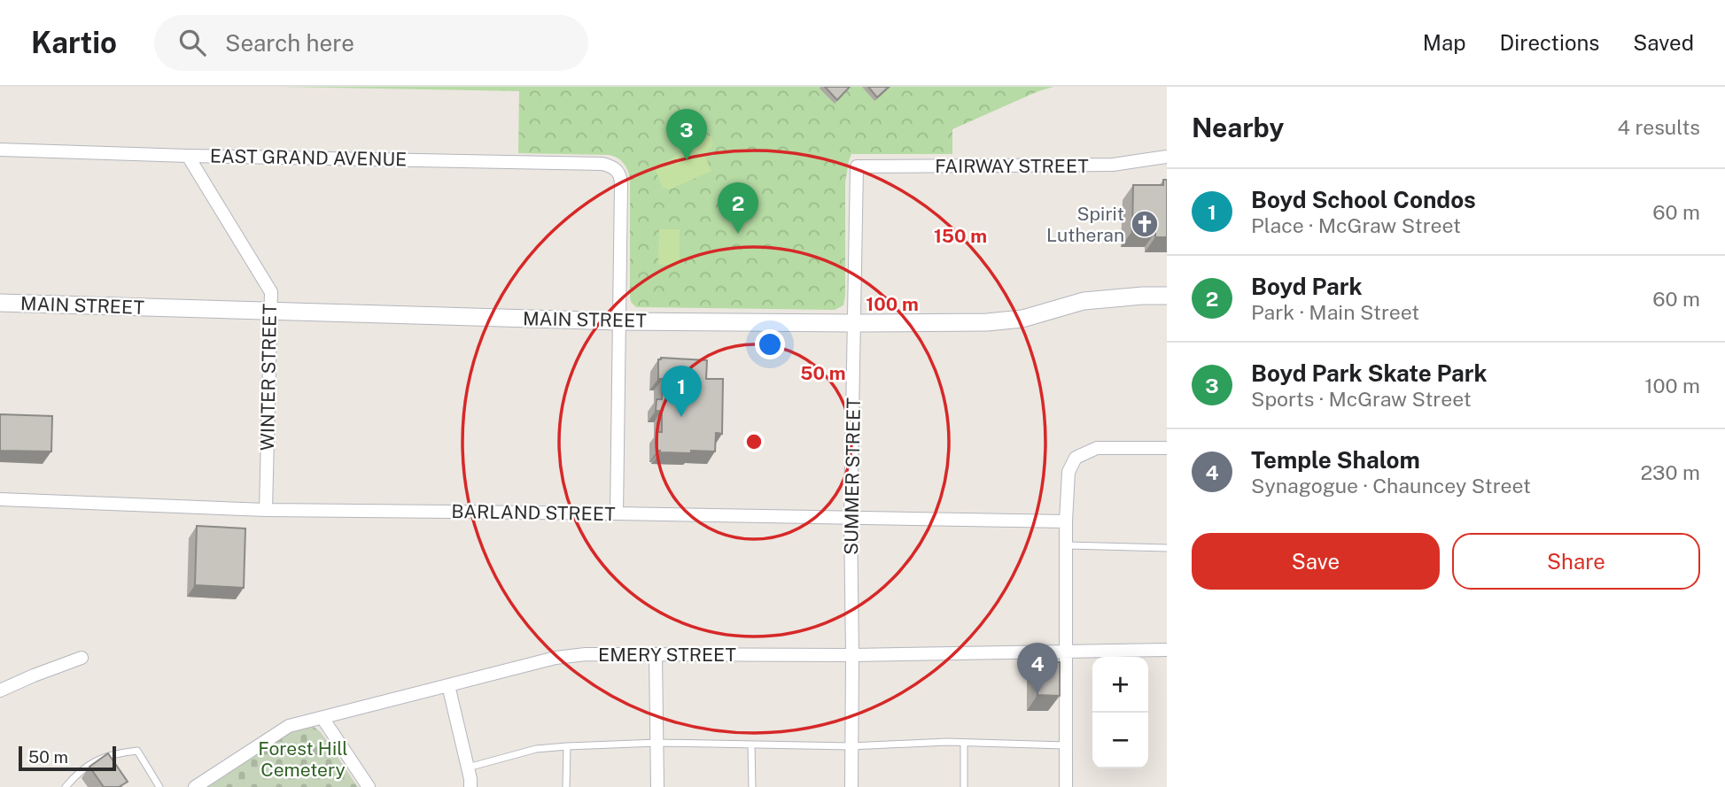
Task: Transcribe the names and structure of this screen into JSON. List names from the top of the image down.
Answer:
{
  "streets": {
    "street": [
      "EAST GRAND AVENUE",
      "FAIRWAY STREET",
      "MAIN STREET",
      "WINTER STREET",
      "SUMMER STREET",
      "BARLAND STREET",
      "EMERY STREET"
    ]
  },
  "crossings": [
    ["EAST GRAND AVENUE", "MAIN STREET"],
    ["EAST GRAND AVENUE", "WINTER STREET"],
    ["FAIRWAY STREET", "SUMMER STREET"],
    ["MAIN STREET", "WINTER STREET"],
    ["MAIN STREET", "SUMMER STREET"],
    ["WINTER STREET", "BARLAND STREET"],
    ["SUMMER STREET", "BARLAND STREET"],
    ["SUMMER STREET", "EMERY STREET"]
  ],
  "parks": ["Forest Hill Cemetery"],
  "places": {
    "church": ["Spirit Lutheran"]
  },
  "scale_bar": "50 m",
  "page": {
    "header": "Kartio",
    "search": "Search here",
    "nav": ["Map", "Directions", "Saved"],
    "heading": ["Nearby", "4 results"],
    "pins": [
      "3",
      "2",
      "1",
      "4"
    ],
    "list": [
      {
        "mark": "1",
        "name": "Boyd School Condos",
        "note": "Place · McGraw Street",
        "value": "60 m"
      },
      {
        "mark": "2",
        "name": "Boyd Park",
        "note": "Park · Main Street",
        "value": "60 m"
      },
      {
        "mark": "3",
        "name": "Boyd Park Skate Park",
        "note": "Sports · McGraw Street",
        "value": "100 m"
      },
      {
        "mark": "4",
        "name": "Temple Shalom",
        "note": "Synagogue · Chauncey Street",
        "value": "230 m"
      }
    ],
    "buttons": ["Save", "Share"],
    "map_buttons": ["+", "−"],
    "scale": "50 m"
  },
  "rings": ["150 m", "100 m", "50 m"]
}
